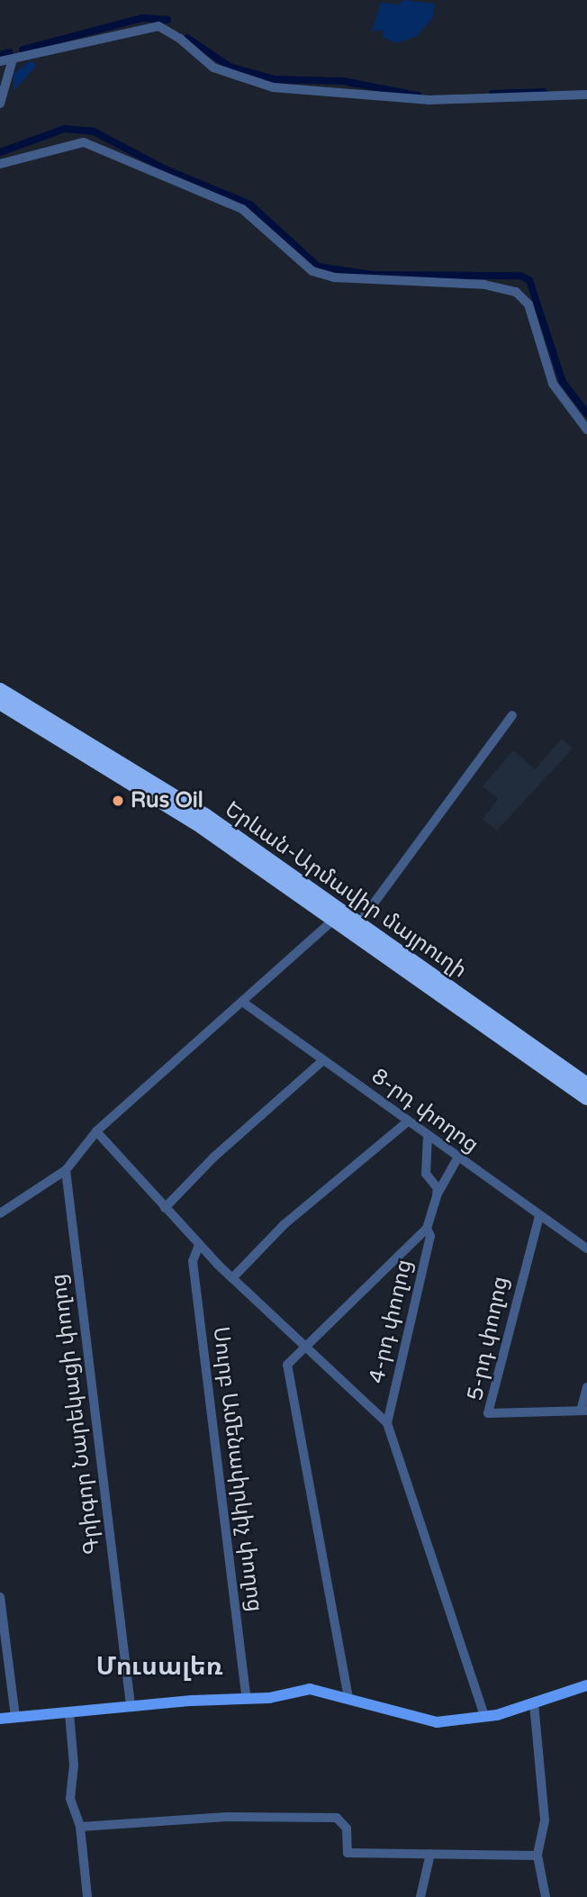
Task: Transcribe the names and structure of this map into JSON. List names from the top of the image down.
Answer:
{
  "streets": {
    "highway": ["Երևան-Արմավիր մայրուղի"],
    "street": [
      "8-րդ փողոց",
      "4-րդ փողոց",
      "5-րդ փողոց",
      "Գրիգոր Նարեկացի փողոց",
      "Սուրբ Ամենափրկիչ փողոց"
    ]
  },
  "crossings": [
    ["8-րդ փողոց", "5-րդ փողոց"]
  ],
  "districts": ["Մուսալեռ"],
  "places": ["Rus Oil"]
}
